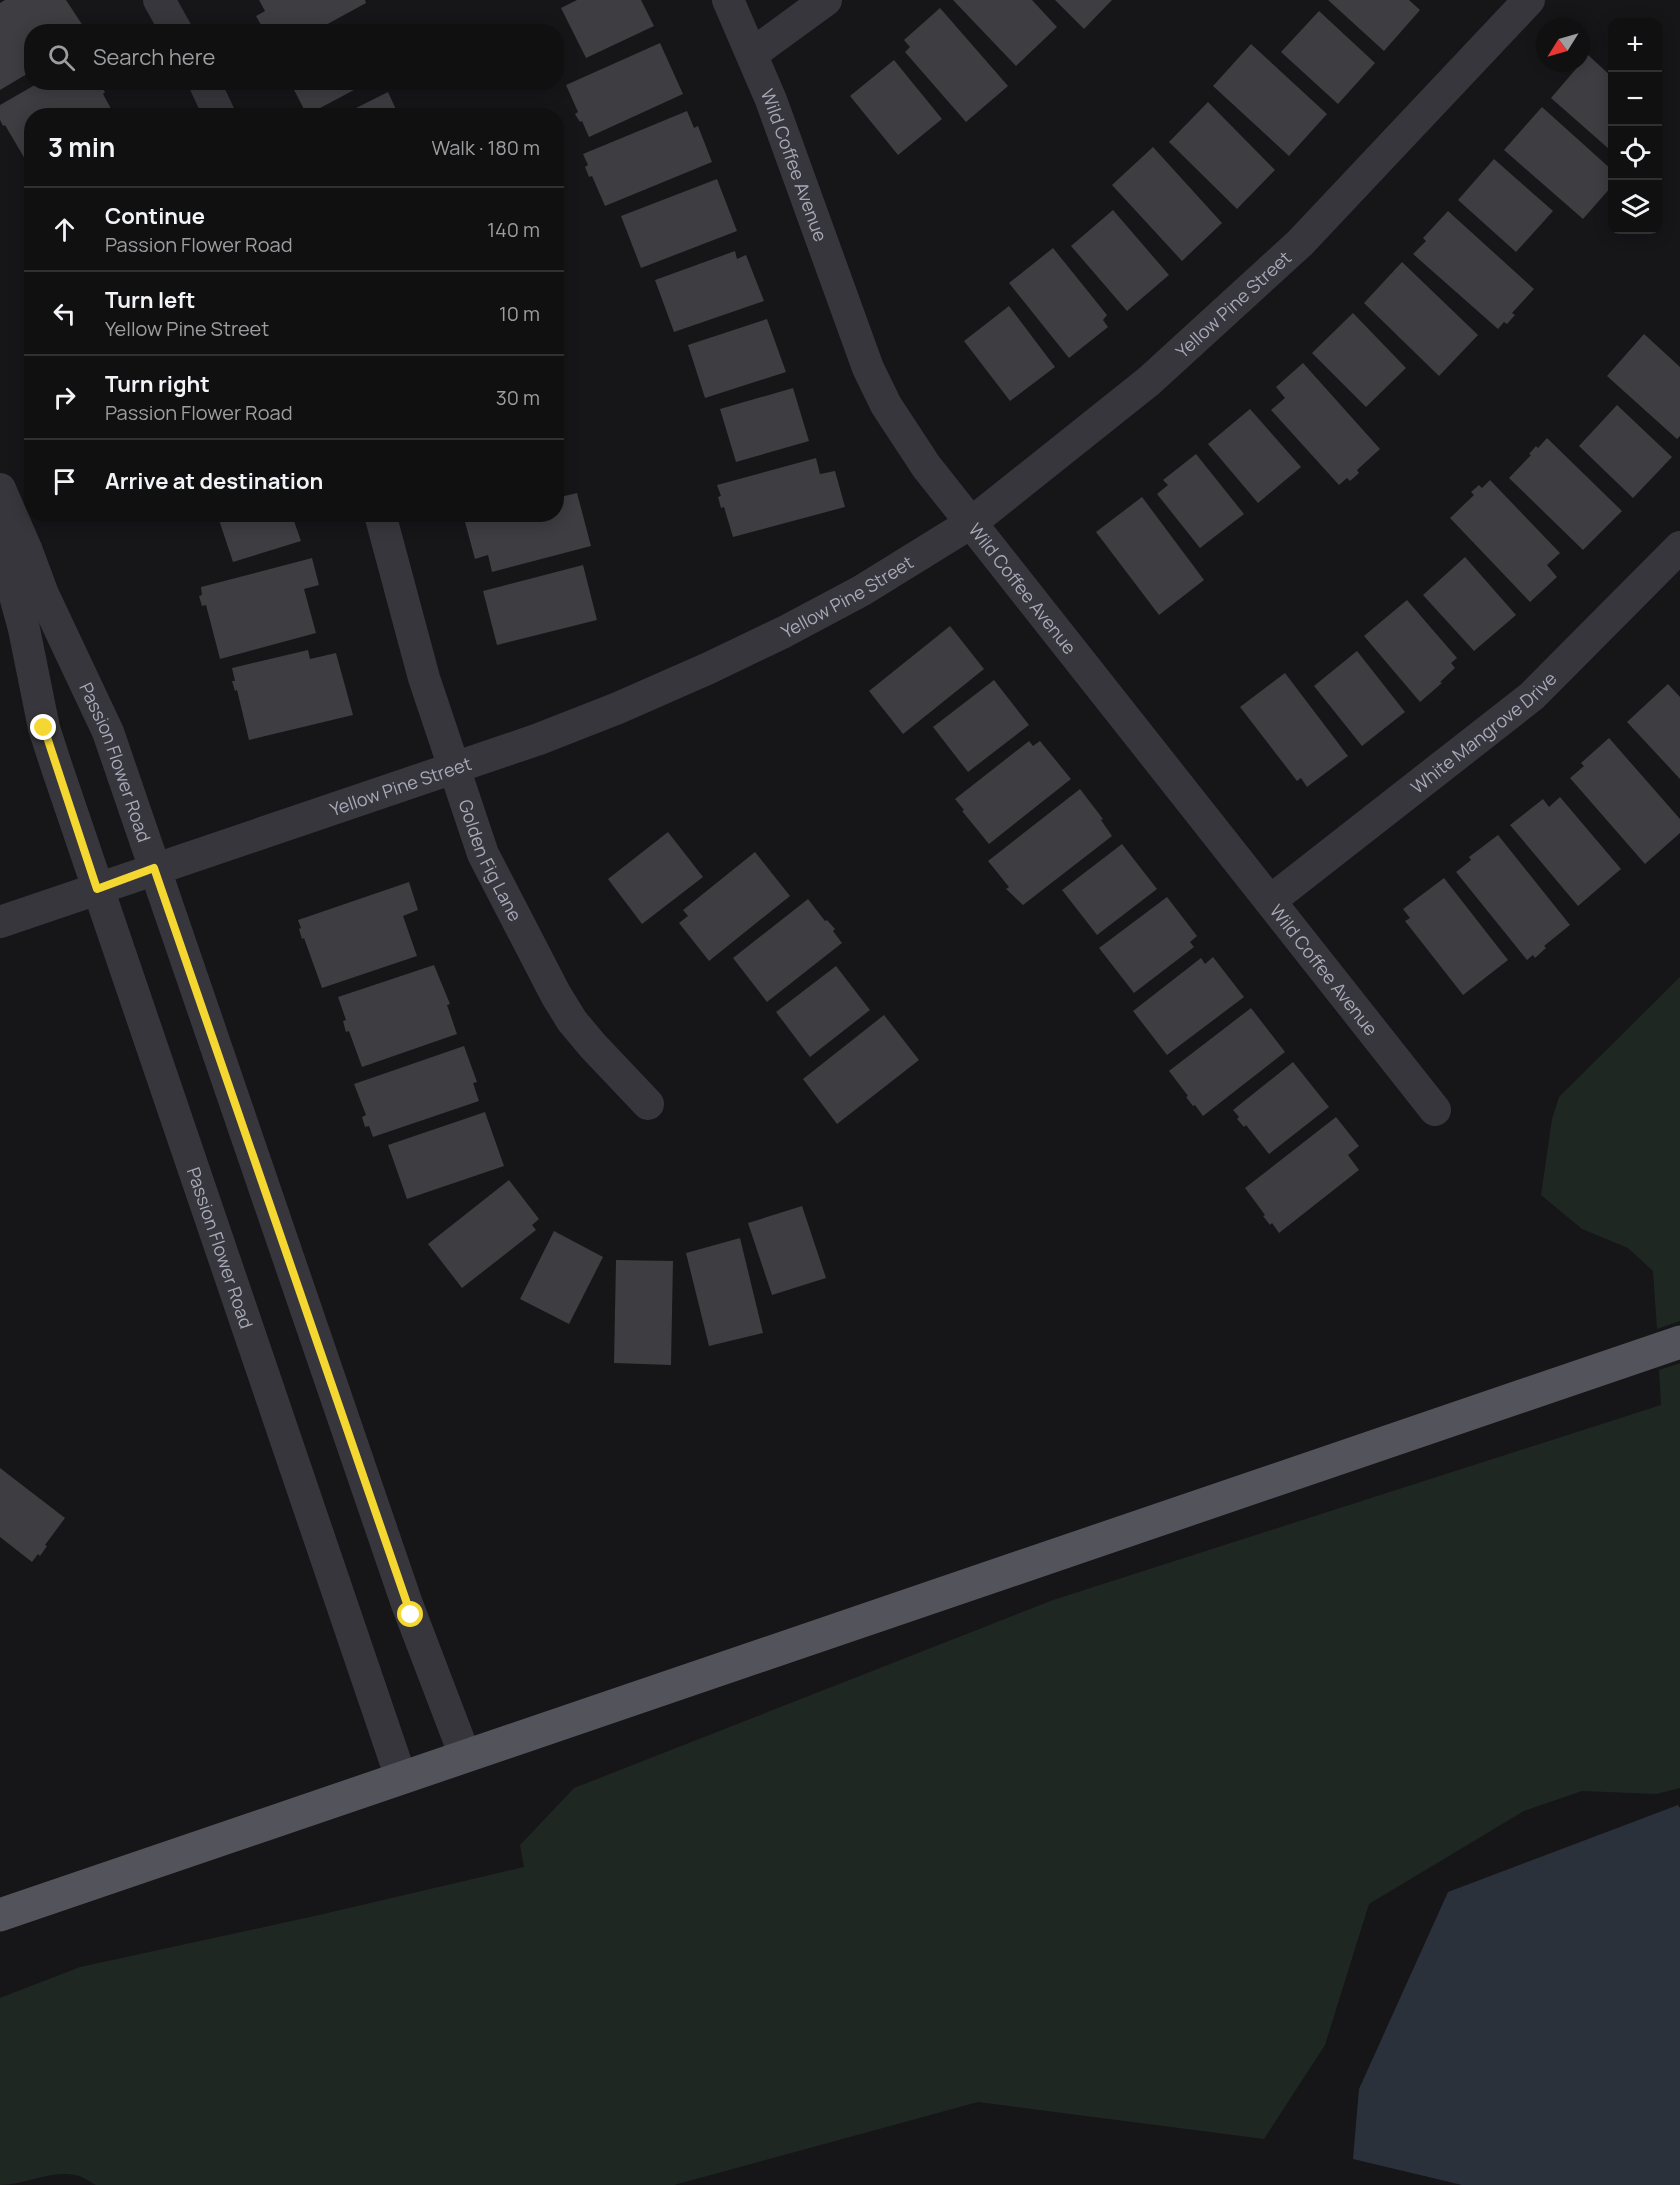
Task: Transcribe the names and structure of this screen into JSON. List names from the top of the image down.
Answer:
{
  "streets": {
    "street": [
      "Wild Coffee Avenue",
      "Yellow Pine Street",
      "White Mangrove Drive",
      "Passion Flower Road",
      "Golden Fig Lane"
    ]
  },
  "crossings": [
    ["Wild Coffee Avenue", "Yellow Pine Street"],
    ["Wild Coffee Avenue", "White Mangrove Drive"],
    ["Yellow Pine Street", "Passion Flower Road"],
    ["Yellow Pine Street", "Golden Fig Lane"]
  ],
  "north": "bottom left",
  "page": {
    "map_buttons": ["+", "−"],
    "search": "Search here",
    "heading": ["3 min", "Walk · 180 m"],
    "list": [
      ["Continue", "Passion Flower Road", "140 m"],
      ["Turn left", "Yellow Pine Street", "10 m"],
      ["Turn right", "Passion Flower Road", "30 m"],
      "Arrive at destination"
    ]
  }
}
